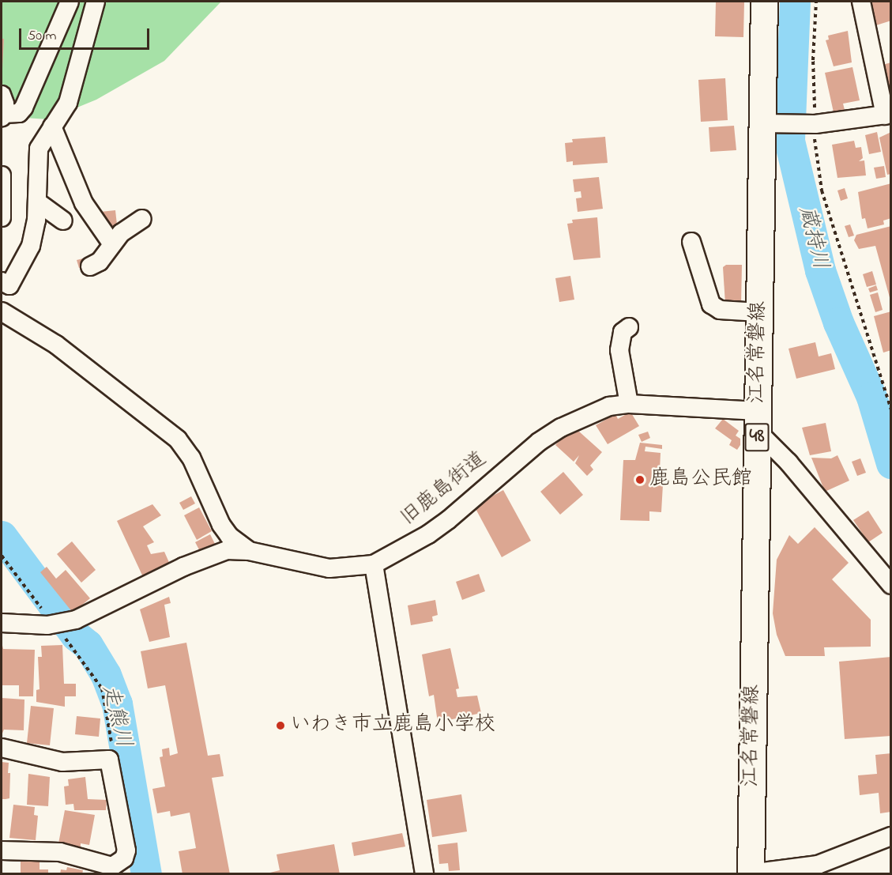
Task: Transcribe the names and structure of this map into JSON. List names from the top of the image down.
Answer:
{
  "streets": {
    "main road": ["江名常磐線", "48"],
    "street": ["旧鹿島街道"]
  },
  "crossings": [
    ["江名常磐線", "旧鹿島街道"]
  ],
  "water": ["蔵持川", "走熊川"],
  "places": ["鹿島公民館", "いわき市立鹿島小学校"],
  "scale_bar": "50 m"
}
